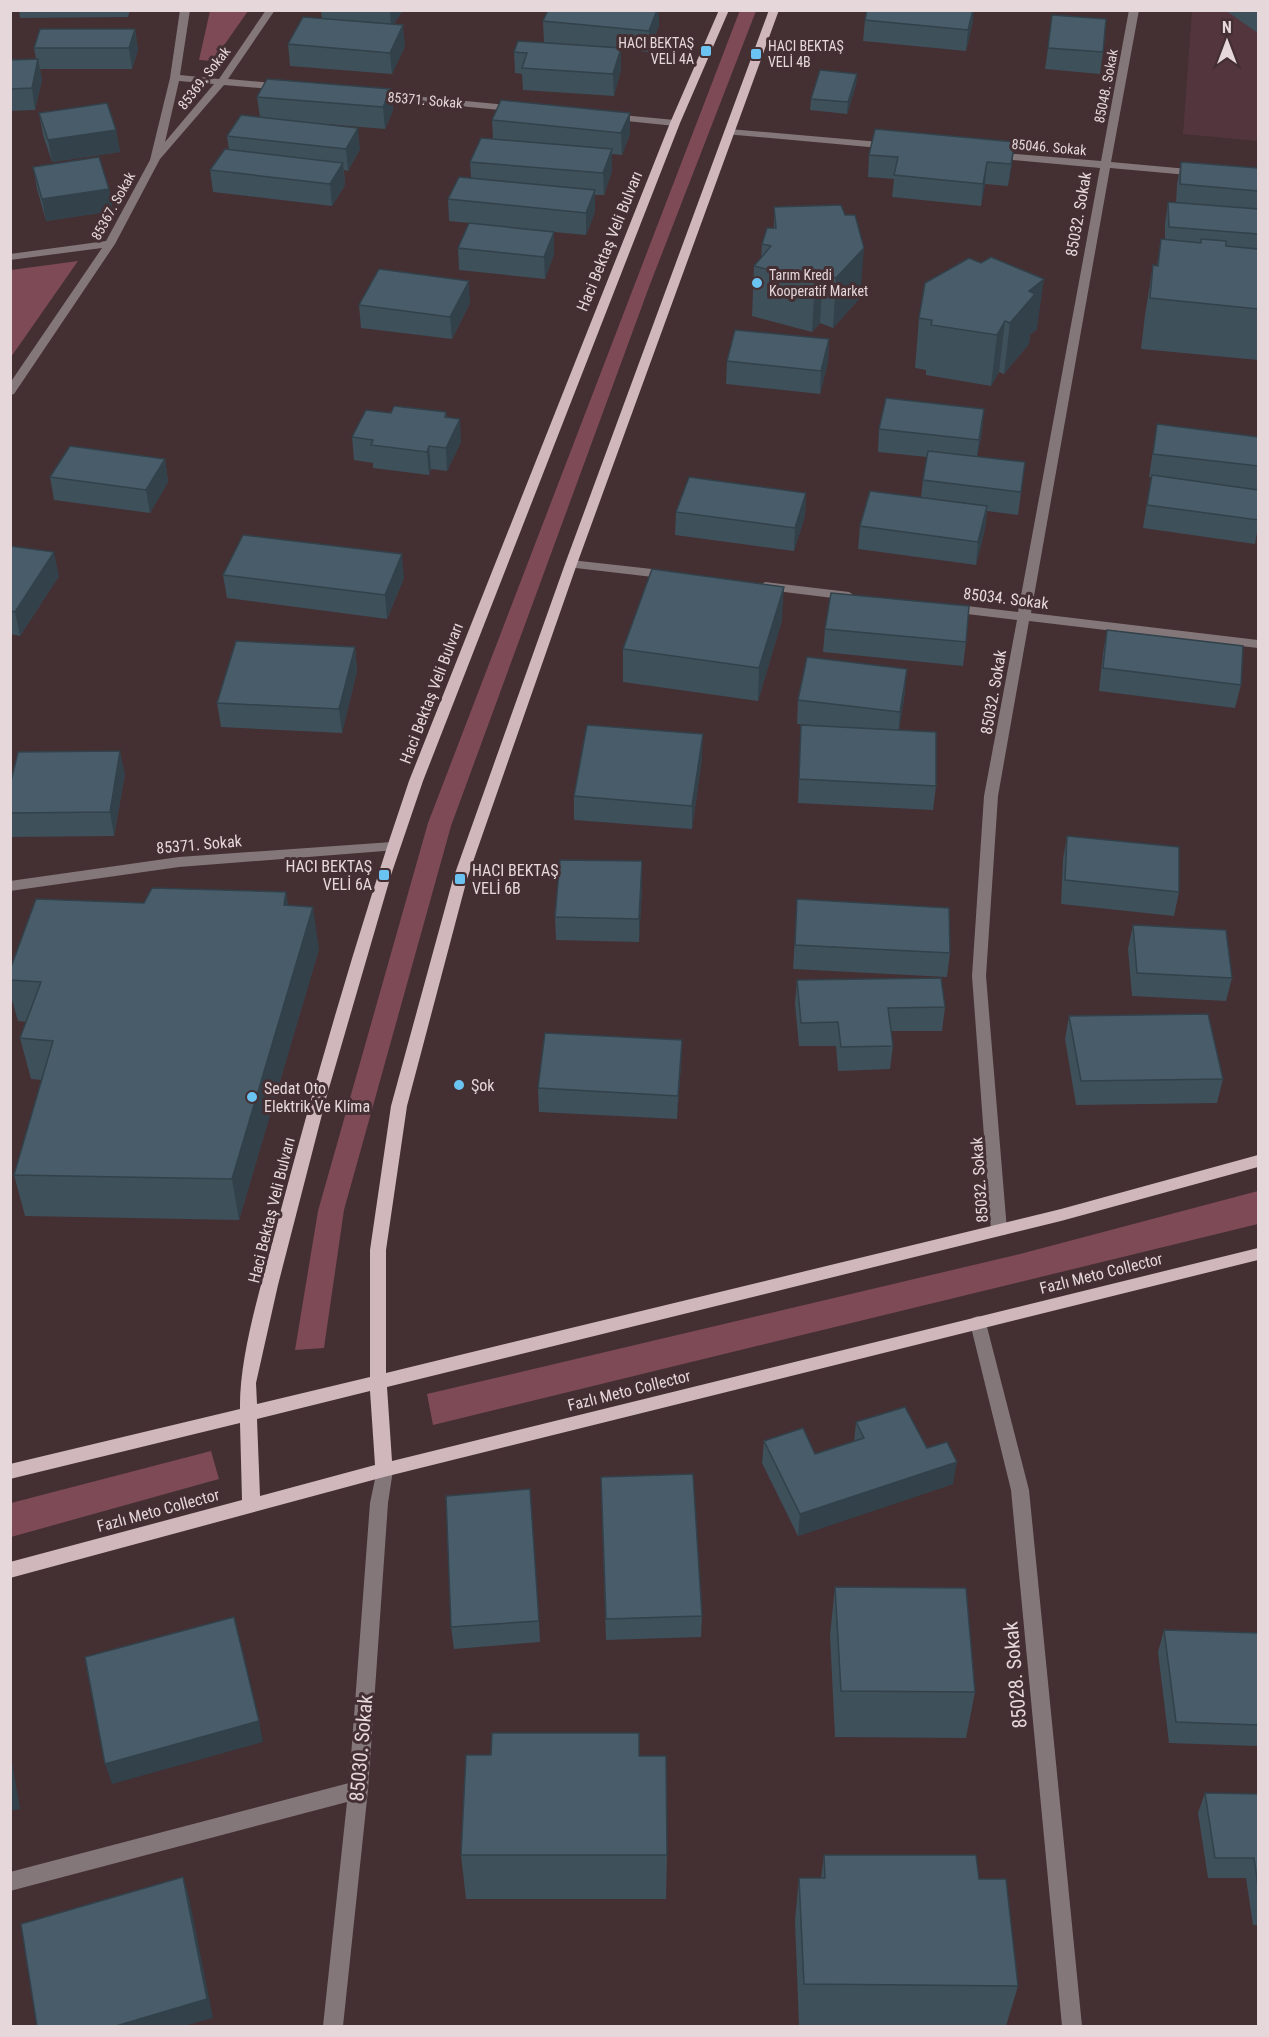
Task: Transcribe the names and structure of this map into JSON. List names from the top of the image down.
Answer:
{
  "streets": {
    "main road": ["Haci Bektaş Veli Bulvarı", "Fazlı Meto Collector"],
    "street": [
      "85369. Sokak",
      "85048. Sokak",
      "85371. Sokak",
      "85046. Sokak",
      "85367. Sokak",
      "85032. Sokak",
      "85034. Sokak",
      "85028. Sokak",
      "85030. Sokak"
    ]
  },
  "crossings": [
    ["85369. Sokak", "85367. Sokak"],
    ["85048. Sokak", "85046. Sokak"],
    ["85048. Sokak", "85032. Sokak"],
    ["85371. Sokak", "Haci Bektaş Veli Bulvarı"],
    ["85046. Sokak", "85032. Sokak"],
    ["85032. Sokak", "85034. Sokak"],
    ["Haci Bektaş Veli Bulvarı", "Fazlı Meto Collector"],
    ["Fazlı Meto Collector", "85028. Sokak"],
    ["Fazlı Meto Collector", "85030. Sokak"]
  ],
  "places": {
    "transit": [
      "HACI BEKTAŞ VELİ 4A",
      "HACI BEKTAŞ VELİ 4B",
      "HACI BEKTAŞ VELİ 6A",
      "HACI BEKTAŞ VELİ 6B"
    ],
    "other": ["Tarım Kredi Kooperatif Market", "Şok", "Sedat Oto Elektrik Ve Klima"]
  },
  "north": "top"
}
